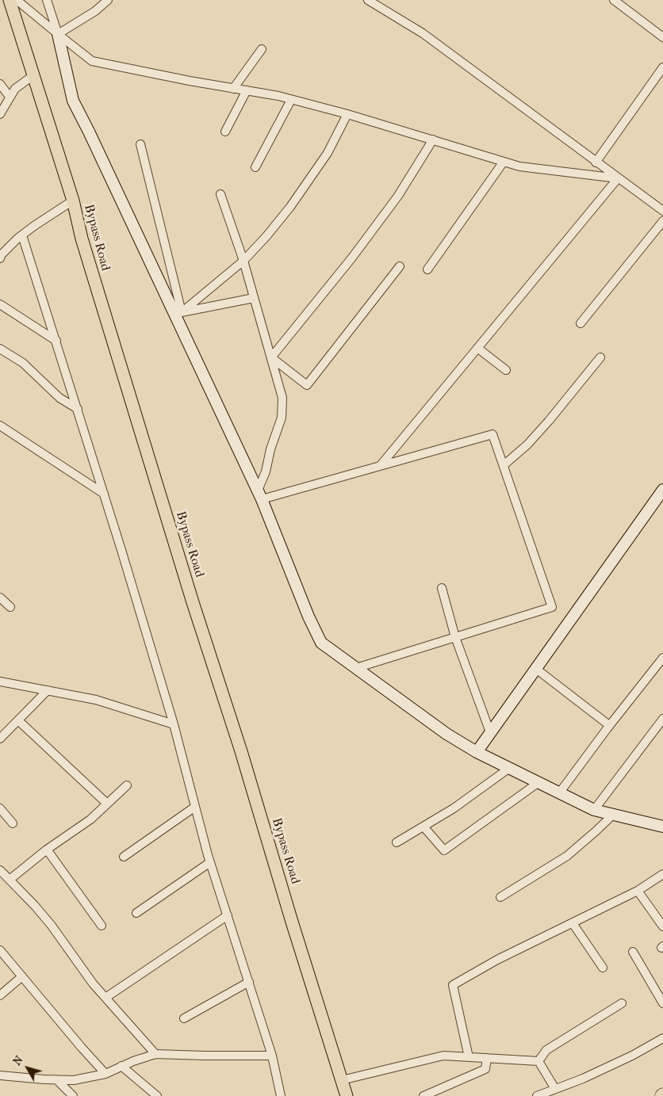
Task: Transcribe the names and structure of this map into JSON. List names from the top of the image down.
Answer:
{
  "streets": {
    "main road": ["Bypass Road"]
  },
  "north": "top left"
}
